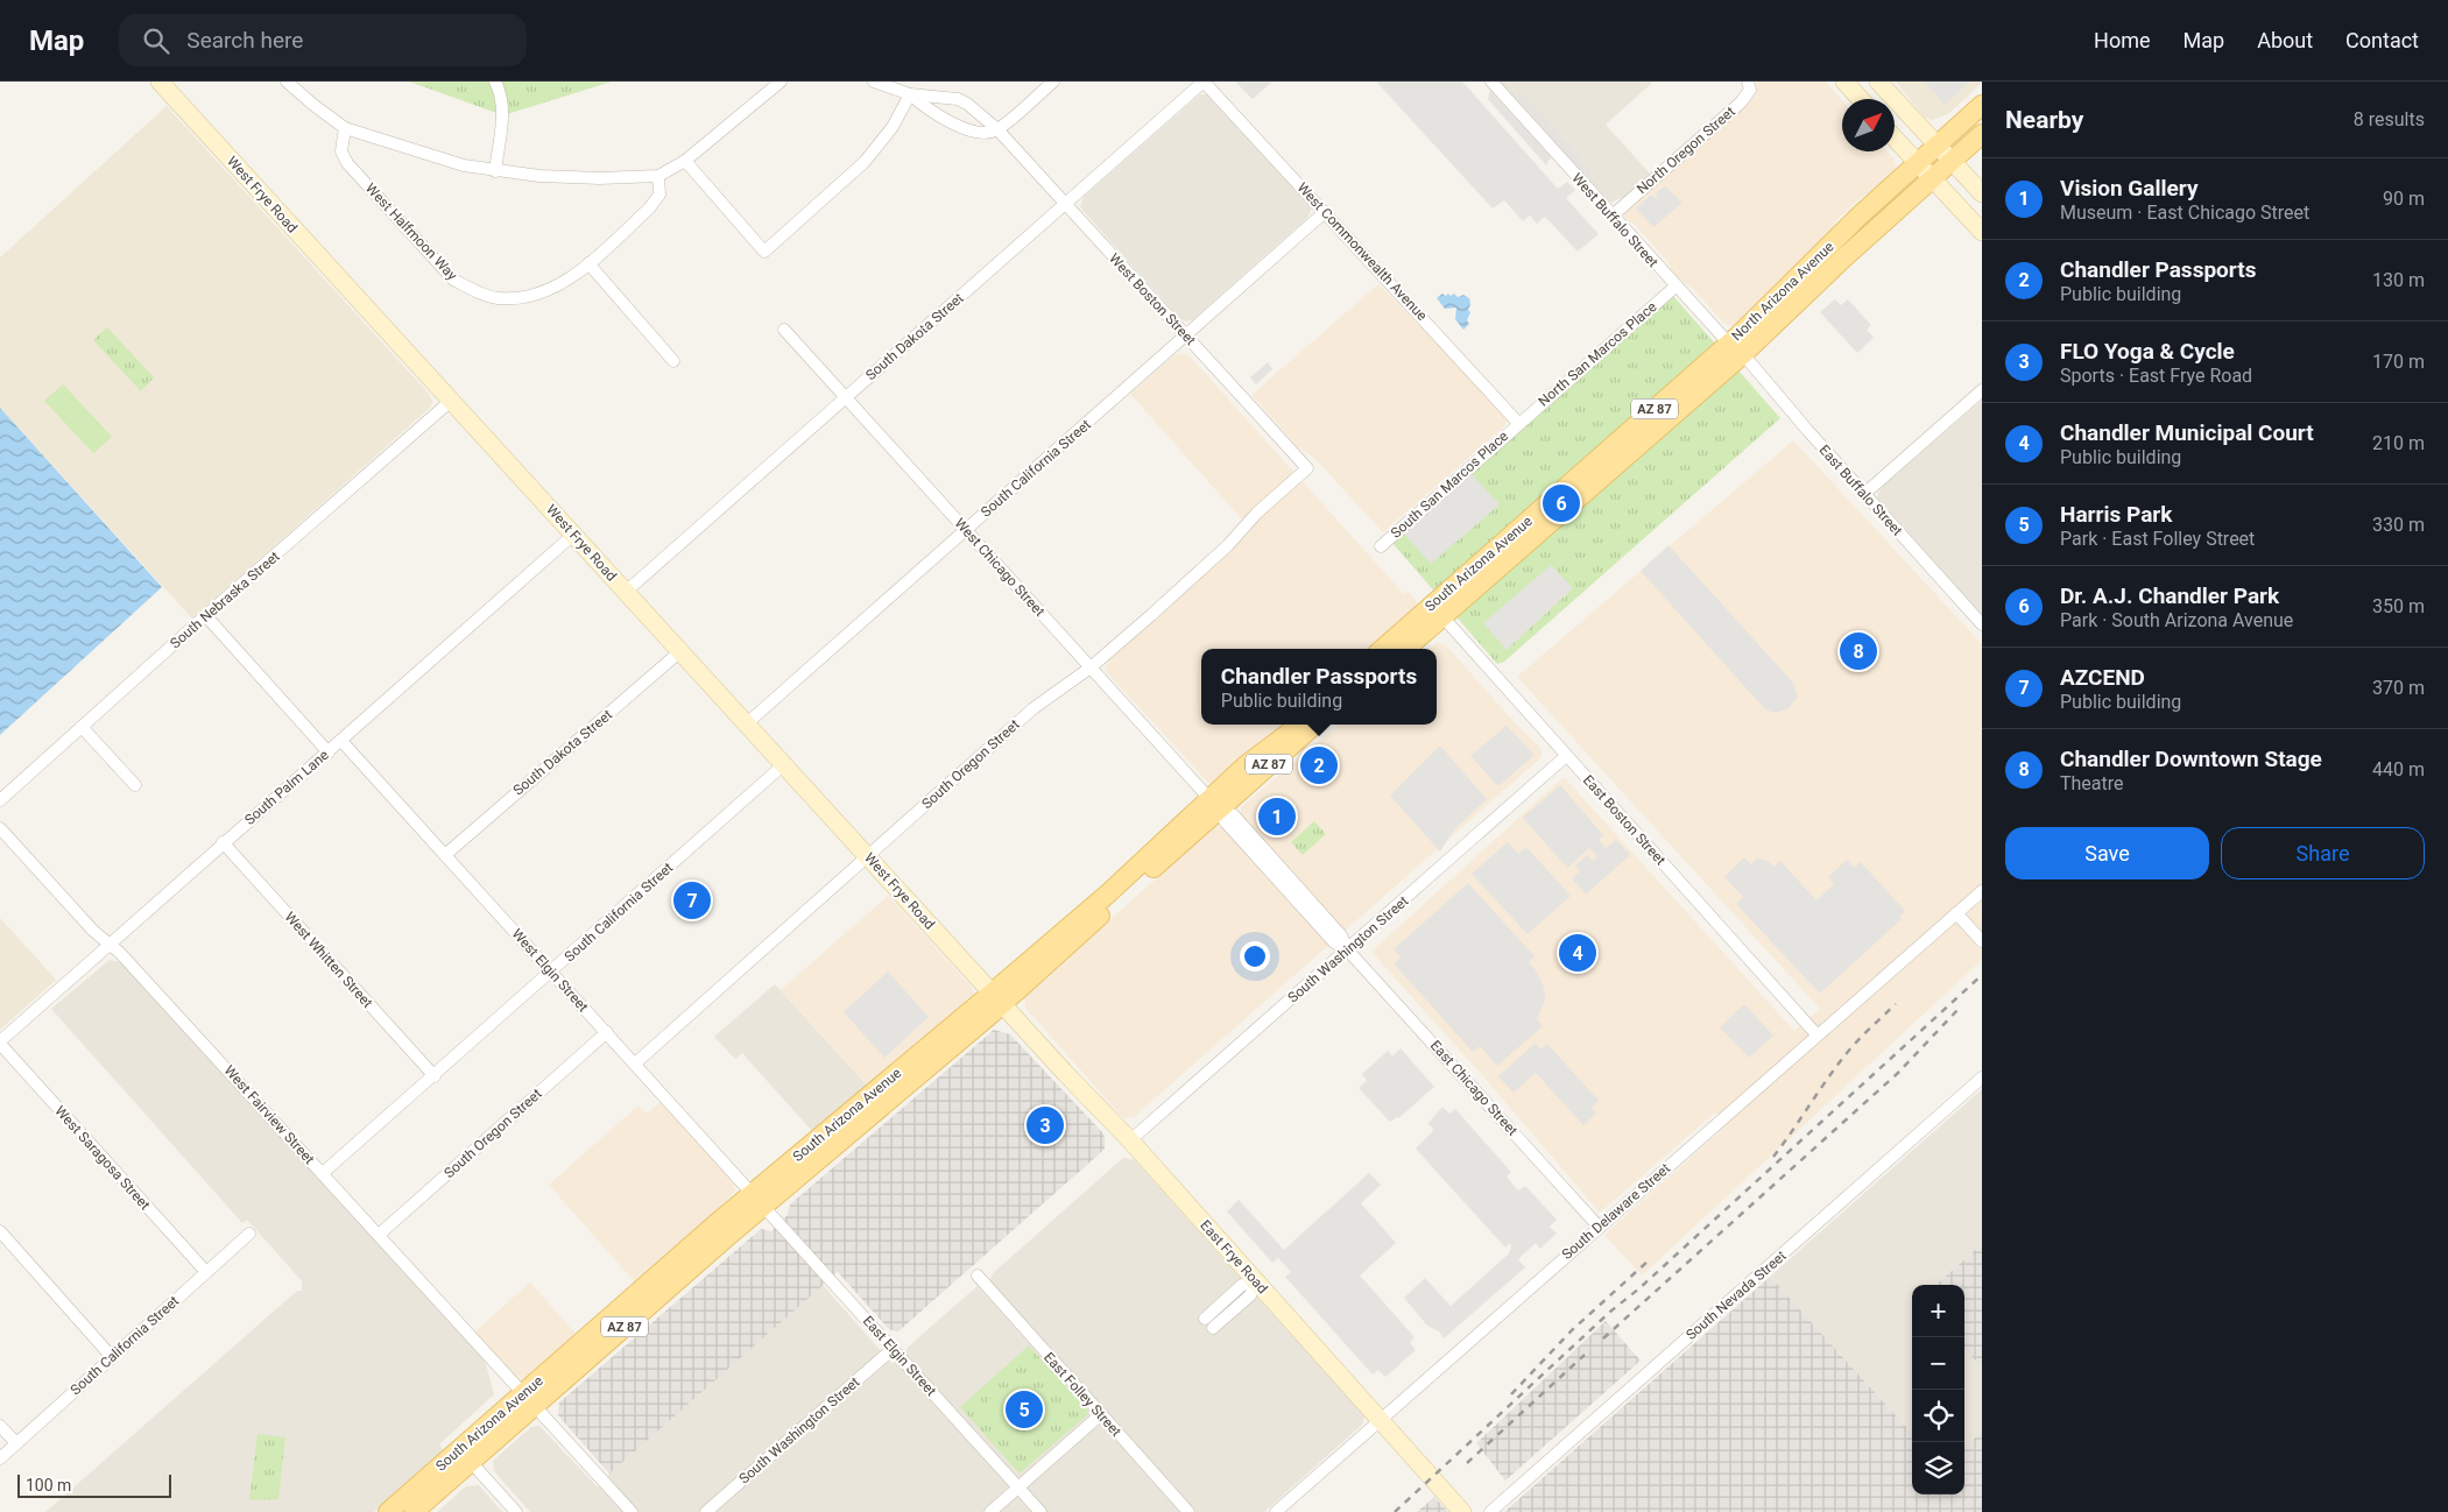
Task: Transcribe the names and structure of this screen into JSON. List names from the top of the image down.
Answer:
{
  "streets": {
    "main road": ["North Arizona Avenue", "AZ 87", "South Arizona Avenue"],
    "street": [
      "North Oregon Street",
      "West Frye Road",
      "West Buffalo Street",
      "West Halfmoon Way",
      "West Commonwealth Avenue",
      "West Boston Street",
      "South Dakota Street",
      "North San Marcos Place",
      "South California Street",
      "South San Marcos Place",
      "East Buffalo Street",
      "West Chicago Street",
      "South Nebraska Street",
      "South Oregon Street",
      "South Palm Lane",
      "East Boston Street",
      "South Washington Street",
      "West Whitten Street",
      "West Elgin Street",
      "East Chicago Street",
      "West Fairview Street",
      "West Saragosa Street",
      "South Delaware Street",
      "East Frye Road",
      "South Nevada Street",
      "East Elgin Street",
      "East Folley Street"
    ]
  },
  "crossings": [
    ["North Oregon Street", "West Buffalo Street"],
    ["West Frye Road", "South Dakota Street"],
    ["West Frye Road", "South California Street"],
    ["West Frye Road", "South Arizona Avenue"],
    ["West Frye Road", "South Nebraska Street"],
    ["West Frye Road", "South Oregon Street"],
    ["West Frye Road", "South Palm Lane"],
    ["West Frye Road", "East Frye Road"],
    ["West Buffalo Street", "North Arizona Avenue"],
    ["West Buffalo Street", "North San Marcos Place"],
    ["West Buffalo Street", "East Buffalo Street"],
    ["West Commonwealth Avenue", "South Dakota Street"],
    ["West Commonwealth Avenue", "North San Marcos Place"],
    ["West Commonwealth Avenue", "South California Street"],
    ["West Commonwealth Avenue", "South San Marcos Place"],
    ["North Arizona Avenue", "East Buffalo Street"],
    ["North Arizona Avenue", "South Arizona Avenue"],
    ["West Boston Street", "South Dakota Street"],
    ["West Boston Street", "South California Street"],
    ["West Boston Street", "South Oregon Street"],
    ["South Dakota Street", "West Chicago Street"],
    ["South Dakota Street", "West Elgin Street"],
    ["North San Marcos Place", "South San Marcos Place"],
    ["South California Street", "West Chicago Street"],
    ["South California Street", "West Whitten Street"],
    ["South California Street", "West Elgin Street"],
    ["South California Street", "West Fairview Street"],
    ["South California Street", "West Saragosa Street"],
    ["South Arizona Avenue", "West Chicago Street"],
    ["South Arizona Avenue", "East Boston Street"],
    ["South Arizona Avenue", "West Elgin Street"],
    ["South Arizona Avenue", "East Chicago Street"],
    ["South Arizona Avenue", "West Fairview Street"],
    ["South Arizona Avenue", "East Frye Road"],
    ["South Arizona Avenue", "East Elgin Street"],
    ["West Chicago Street", "South Oregon Street"],
    ["West Chicago Street", "East Chicago Street"],
    ["South Oregon Street", "West Elgin Street"],
    ["South Oregon Street", "West Fairview Street"],
    ["South Palm Lane", "West Whitten Street"],
    ["South Palm Lane", "West Elgin Street"],
    ["South Palm Lane", "West Fairview Street"],
    ["South Palm Lane", "West Saragosa Street"],
    ["East Boston Street", "South Washington Street"],
    ["East Boston Street", "South Delaware Street"],
    ["South Washington Street", "East Chicago Street"],
    ["South Washington Street", "East Frye Road"],
    ["South Washington Street", "East Elgin Street"],
    ["West Elgin Street", "East Elgin Street"],
    ["East Chicago Street", "South Delaware Street"],
    ["South Delaware Street", "East Frye Road"]
  ],
  "scale_bar": "100 m",
  "north": "top right",
  "page": {
    "header": "Map",
    "search": "Search here",
    "nav": [
      "Home",
      "Map",
      "About",
      "Contact"
    ],
    "heading": ["Nearby", "8 results"],
    "list": [
      {
        "mark": "1",
        "name": "Vision Gallery",
        "note": "Museum · East Chicago Street",
        "value": "90 m"
      },
      {
        "mark": "2",
        "name": "Chandler Passports",
        "note": "Public building",
        "value": "130 m"
      },
      {
        "mark": "3",
        "name": "FLO Yoga & Cycle",
        "note": "Sports · East Frye Road",
        "value": "170 m"
      },
      {
        "mark": "4",
        "name": "Chandler Municipal Court",
        "note": "Public building",
        "value": "210 m"
      },
      {
        "mark": "5",
        "name": "Harris Park",
        "note": "Park · East Folley Street",
        "value": "330 m"
      },
      {
        "mark": "6",
        "name": "Dr. A.J. Chandler Park",
        "note": "Park · South Arizona Avenue",
        "value": "350 m"
      },
      {
        "mark": "7",
        "name": "AZCEND",
        "note": "Public building",
        "value": "370 m"
      },
      {
        "mark": "8",
        "name": "Chandler Downtown Stage",
        "note": "Theatre",
        "value": "440 m"
      }
    ],
    "pins": [
      "6",
      "8",
      "2",
      "1",
      "7",
      "4",
      "3",
      "5"
    ],
    "popup": ["Chandler Passports", "Public building"],
    "buttons": ["Save", "Share"],
    "map_buttons": ["+", "−"],
    "scale": "100 m"
  }
}
